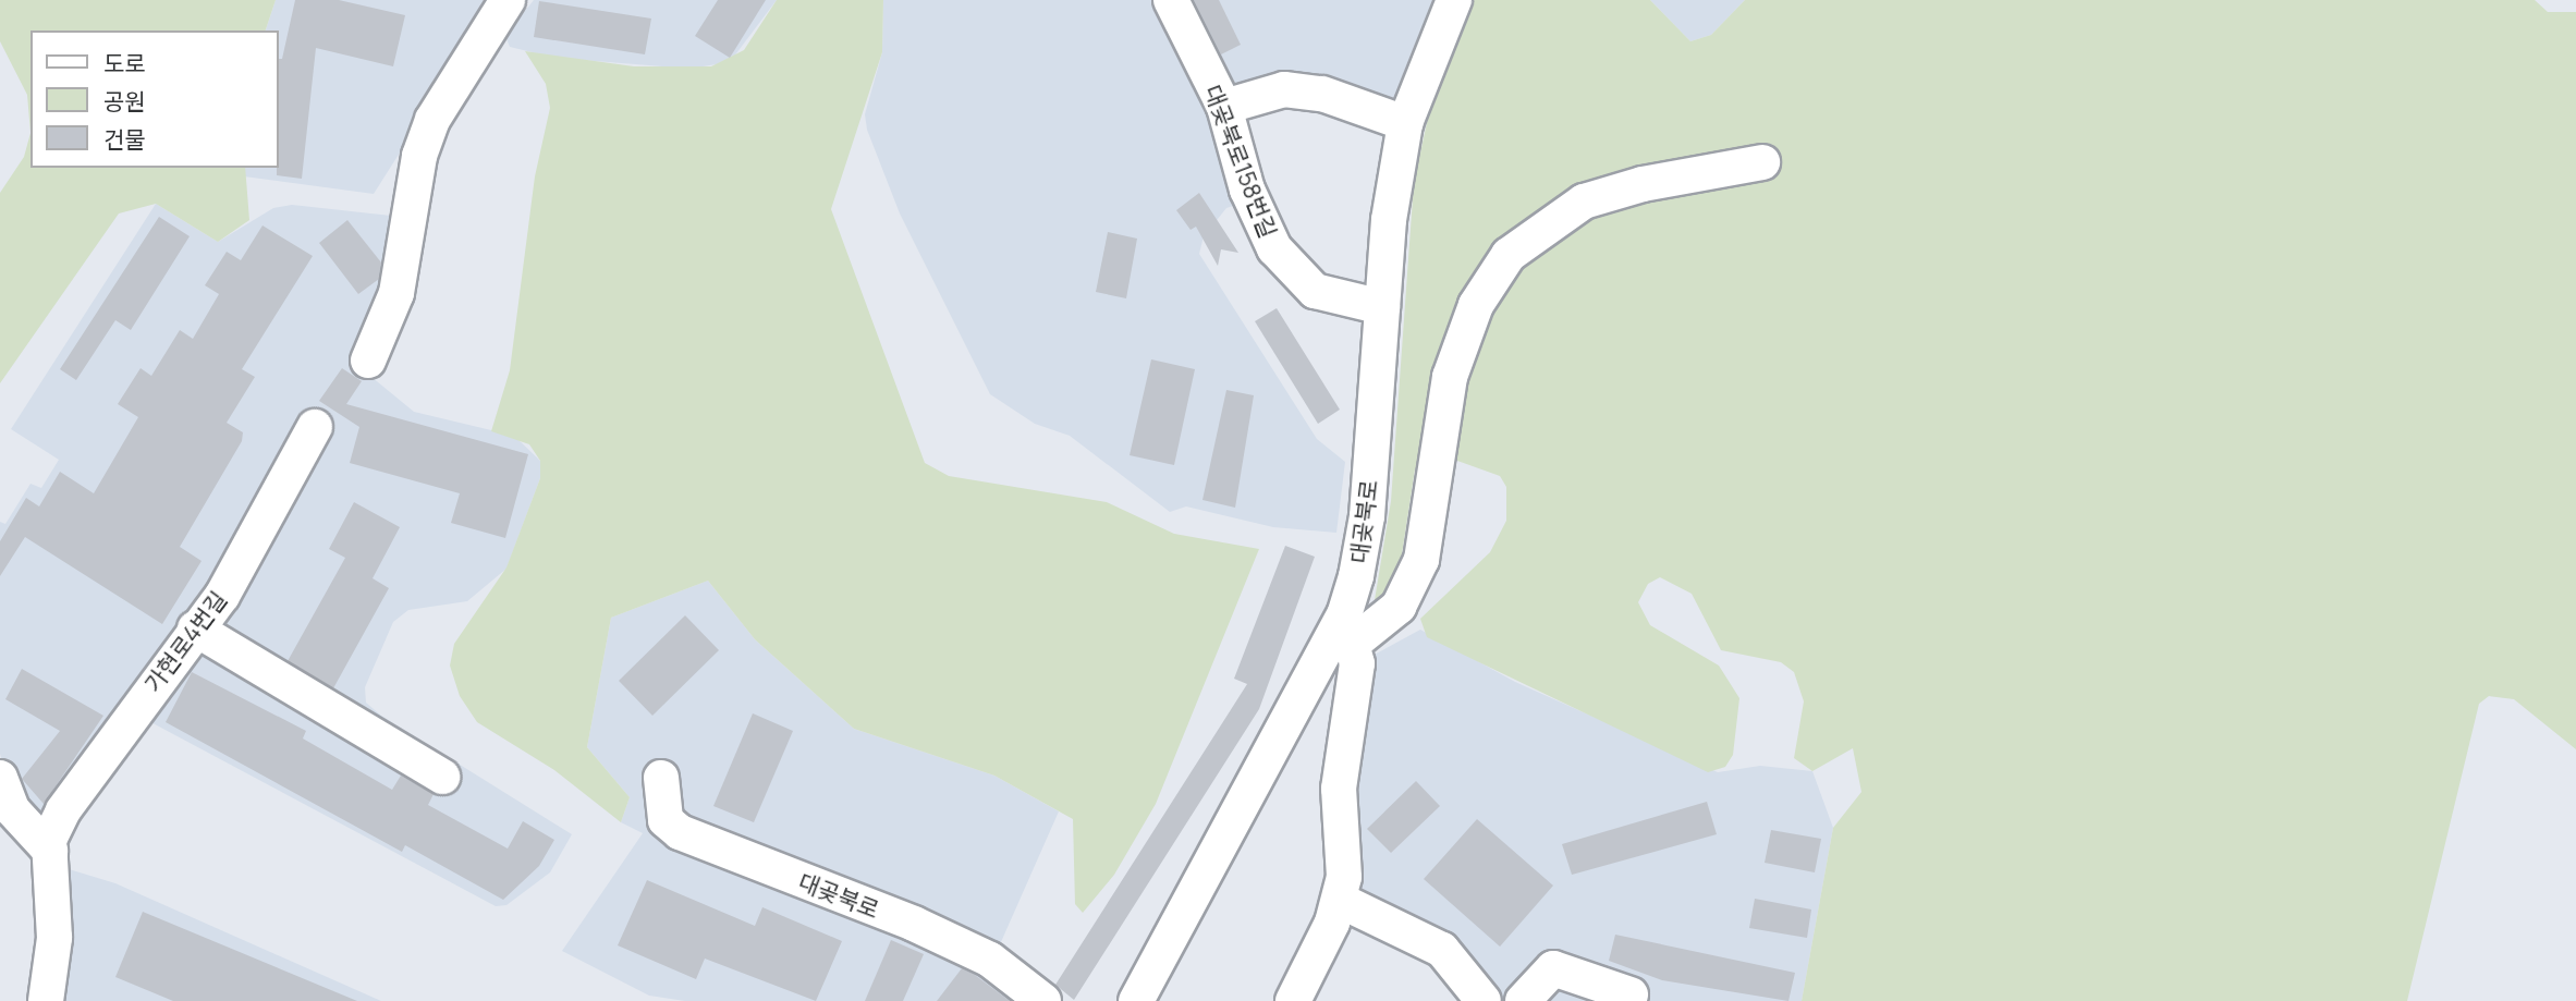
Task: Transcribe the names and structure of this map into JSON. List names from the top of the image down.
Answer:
{
  "streets": {
    "street": ["대곶북로158번길", "대곶북로", "가현로4번길"]
  },
  "crossings": [
    ["대곶북로158번길", "대곶북로"]
  ],
  "legend": ["도로", "공원", "건물"]
}
